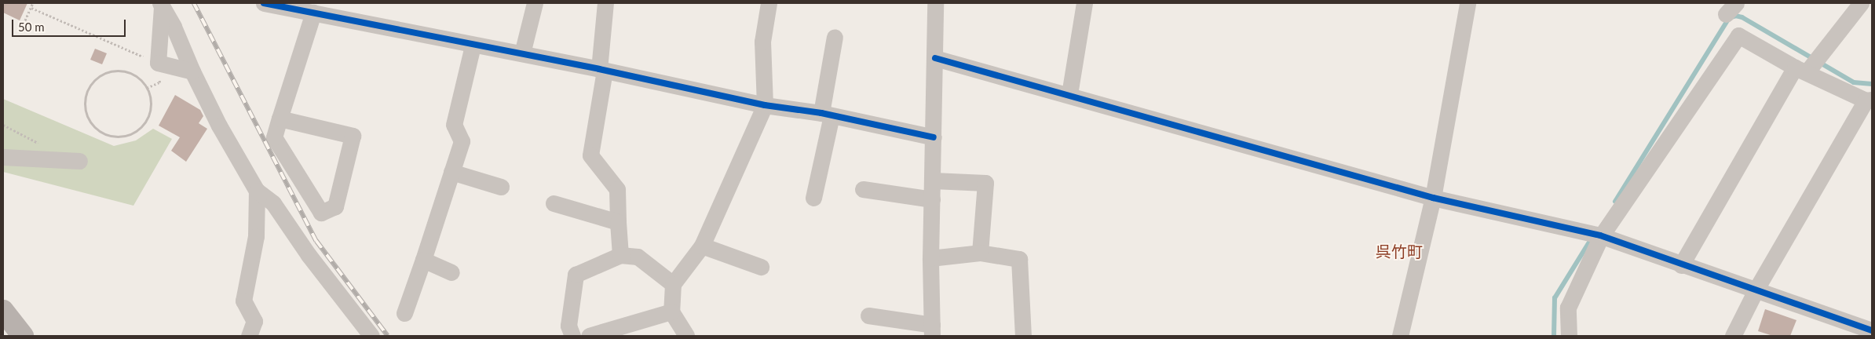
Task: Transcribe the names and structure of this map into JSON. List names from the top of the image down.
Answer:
{
  "districts": ["呉竹町"],
  "scale_bar": "50 m"
}
